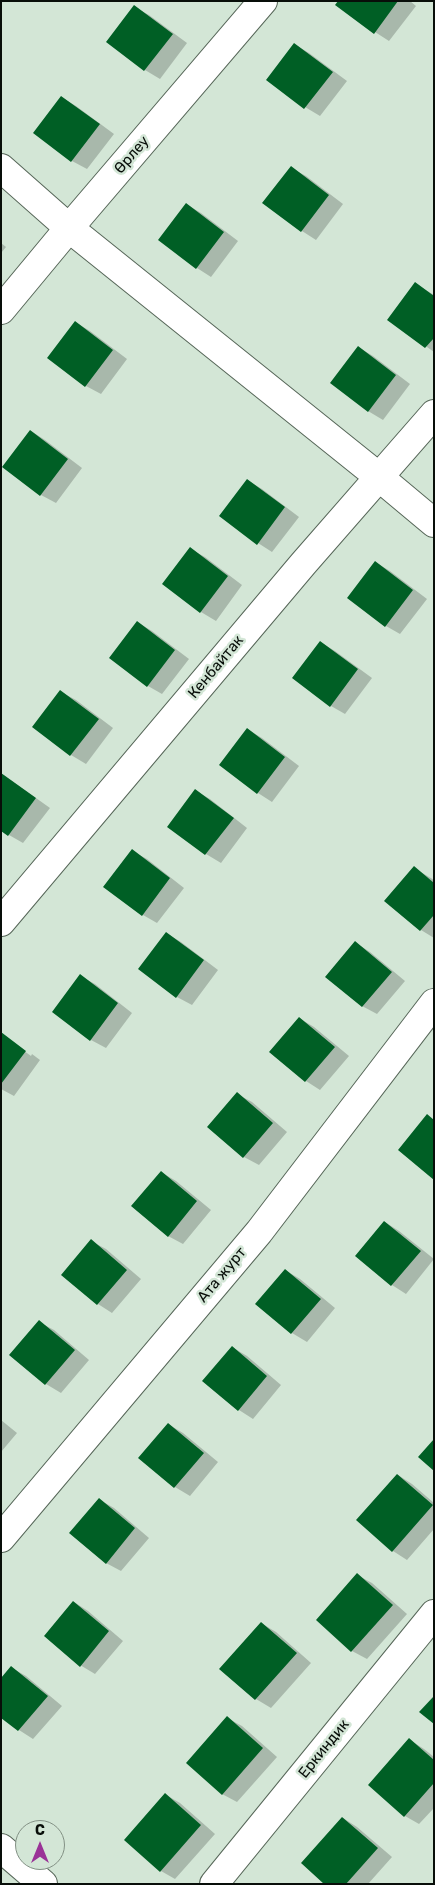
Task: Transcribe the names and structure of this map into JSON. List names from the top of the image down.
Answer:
{
  "streets": {
    "street": [
      "Өрлеу",
      "Кенбайтак",
      "Ата журт",
      "Еркиндик"
    ]
  },
  "north": "top"
}
